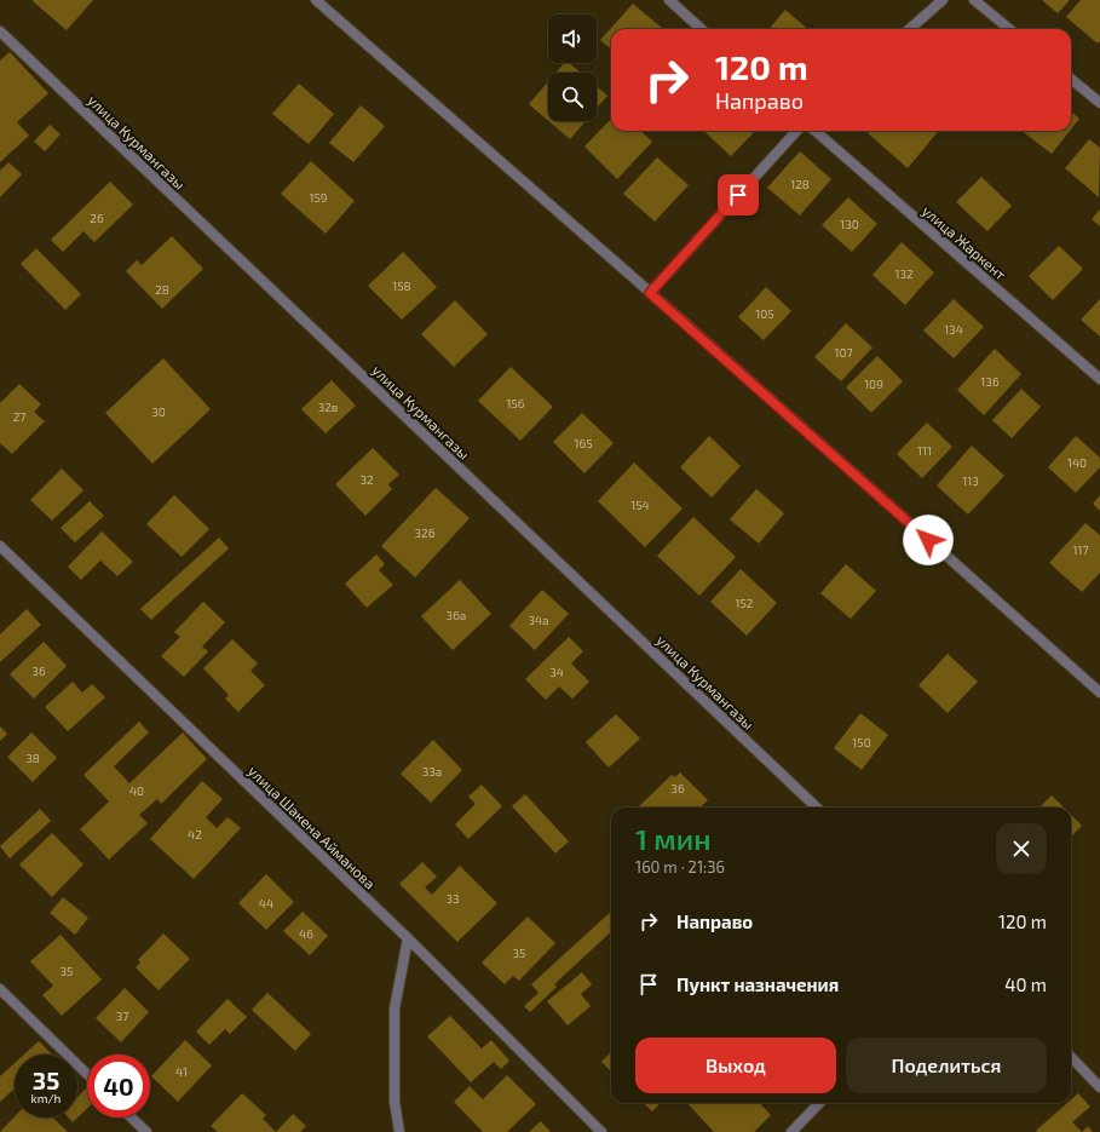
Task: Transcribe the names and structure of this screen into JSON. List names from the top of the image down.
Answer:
{
  "streets": {
    "street": ["улица Курмангазы", "улица Жаркент", "улица Шакена Айманова"]
  },
  "house_numbers": [
    "128",
    "159",
    "26",
    "130",
    "132",
    "158",
    "28",
    "105",
    "134",
    "107",
    "136",
    "109",
    "156",
    "32в",
    "30",
    "27",
    "165",
    "111",
    "140",
    "32",
    "113",
    "154",
    "32б",
    "117",
    "152",
    "36а",
    "34а",
    "36",
    "34",
    "150",
    "38",
    "33а",
    "36",
    "40",
    "42",
    "33",
    "44",
    "46",
    "35",
    "35",
    "37",
    "41"
  ],
  "page": {
    "turn": ["120 m", "Направо"],
    "heading": ["1 мин", "160 m · 21:36"],
    "list": [
      {
        "name": "Направо",
        "value": "120 m"
      },
      {
        "name": "Пункт назначения",
        "value": "40 m"
      }
    ],
    "buttons": ["Выход", "Поделиться"],
    "speed": "35 km/h",
    "limit": "40"
  }
}
